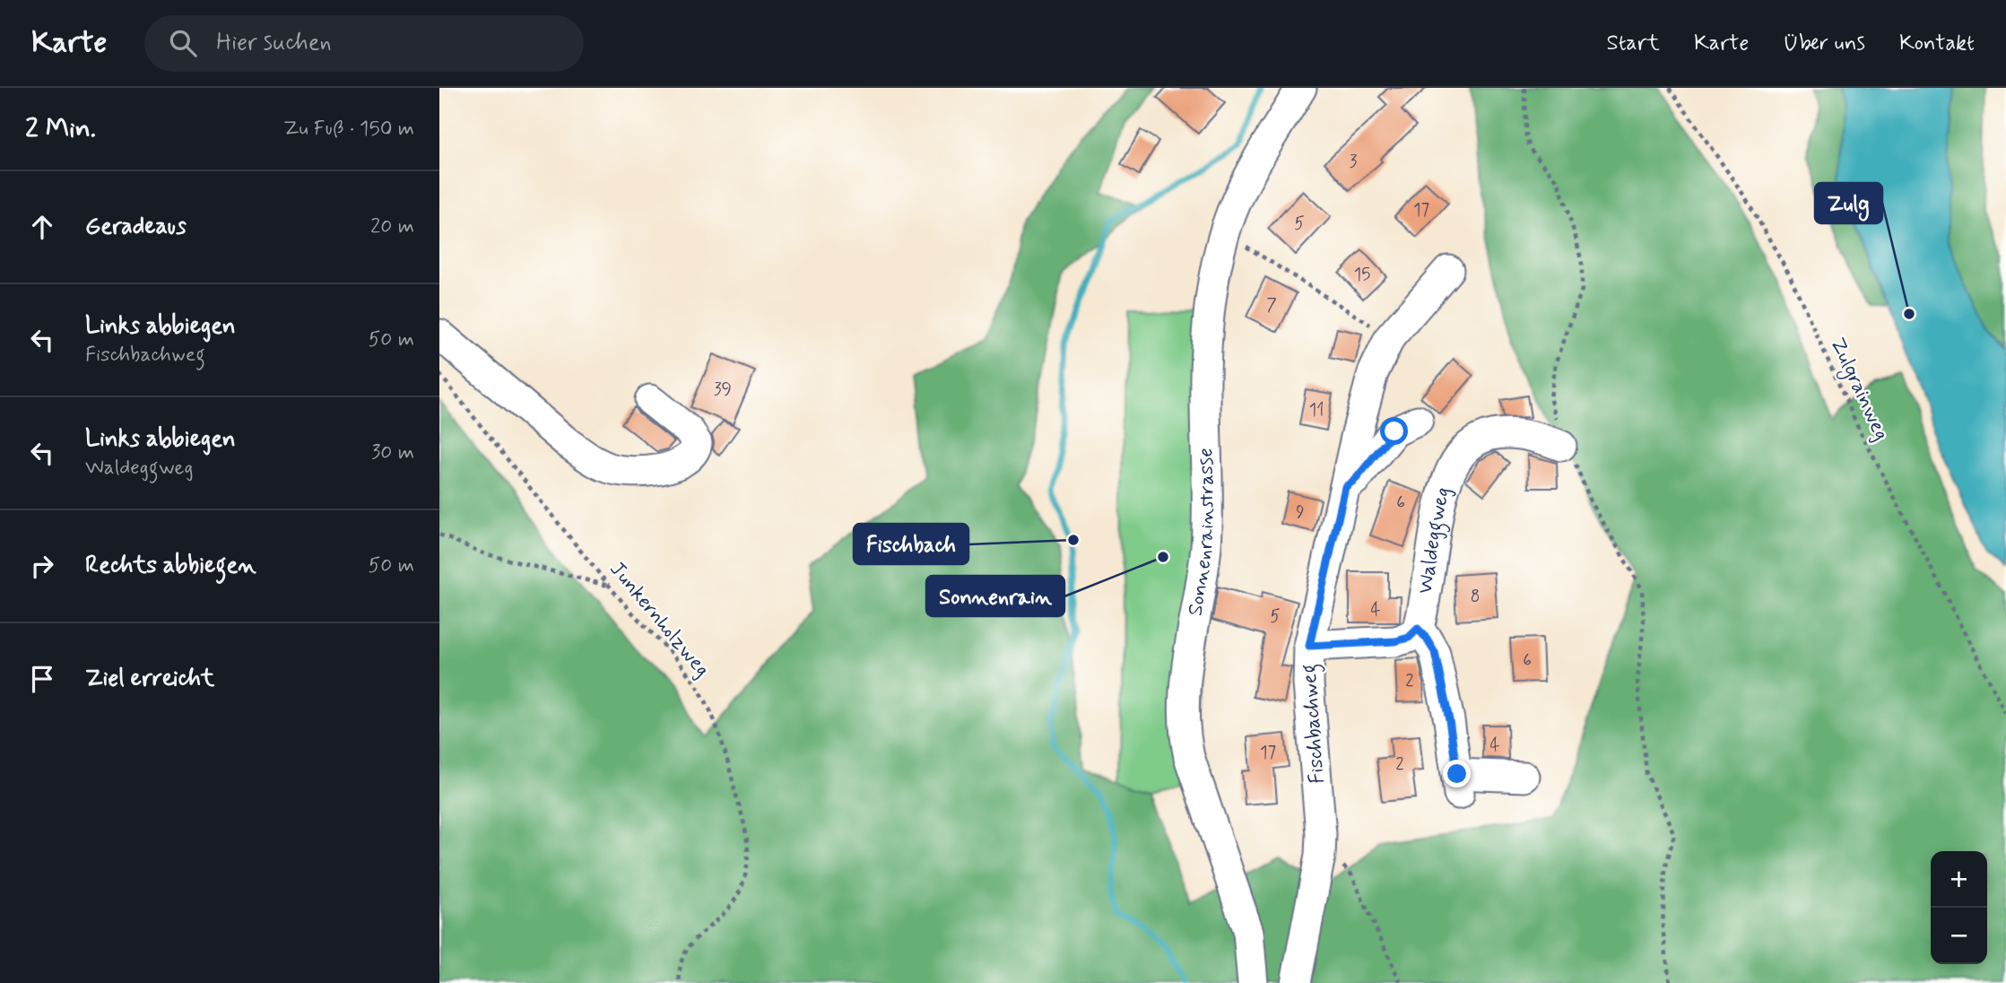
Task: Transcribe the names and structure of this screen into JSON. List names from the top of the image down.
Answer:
{
  "streets": {
    "street": ["Sonnenrainstrasse", "Waldeggweg", "Fischbachweg"],
    "path": ["Zulgrainweg", "Junkernholzweg"]
  },
  "places": ["Zulg", "Fischbach", "Sonnenrain"],
  "house_numbers": [
    "3",
    "17",
    "5",
    "15",
    "7",
    "39",
    "11",
    "6",
    "9",
    "8",
    "4",
    "5",
    "6",
    "2",
    "4",
    "17",
    "2"
  ],
  "page": {
    "header": "Karte",
    "search": "Hier suchen",
    "nav": [
      "Start",
      "Karte",
      "Über uns",
      "Kontakt"
    ],
    "heading": ["2 Min.", "Zu Fuß · 150 m"],
    "list": [
      ["Geradeaus", "20 m"],
      ["Links abbiegen", "Fischbachweg", "50 m"],
      ["Links abbiegen", "Waldeggweg", "30 m"],
      ["Rechts abbiegen", "50 m"],
      "Ziel erreicht"
    ],
    "map_buttons": ["+", "−"]
  }
}
